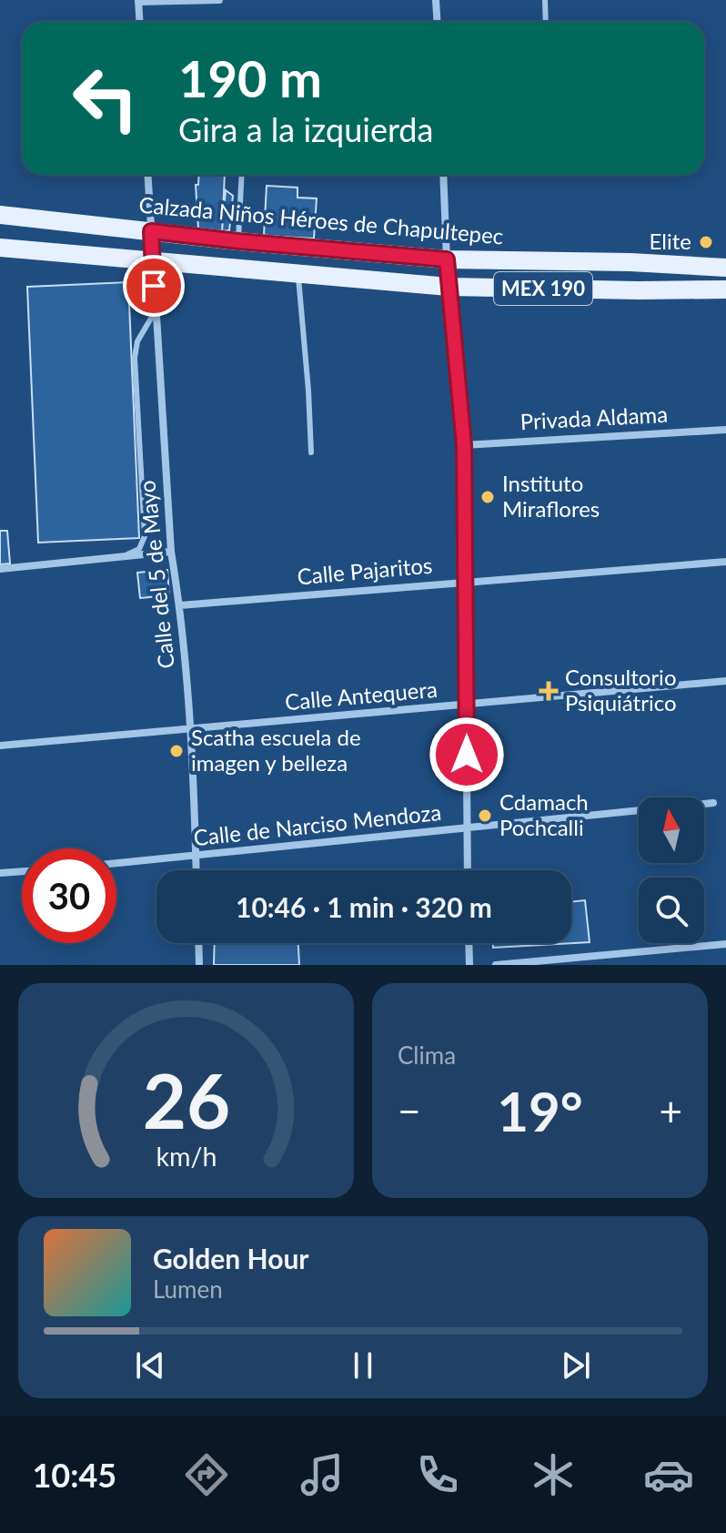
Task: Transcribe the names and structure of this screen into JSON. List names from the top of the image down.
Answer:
{
  "streets": {
    "main road": ["Calzada Niños Héroes de Chapultepec", "MEX 190"],
    "street": [
      "Privada Aldama",
      "Calle Pajaritos",
      "Calle del 5 de Mayo",
      "Calle Antequera",
      "Calle de Narciso Mendoza"
    ]
  },
  "crossings": [
    ["Calzada Niños Héroes de Chapultepec", "Calle del 5 de Mayo"],
    ["MEX 190", "Calle del 5 de Mayo"],
    ["Calle Pajaritos", "Calle del 5 de Mayo"],
    ["Calle del 5 de Mayo", "Calle Antequera"],
    ["Calle del 5 de Mayo", "Calle de Narciso Mendoza"]
  ],
  "places": {
    "other": [
      "Elite",
      "Instituto Miraflores",
      "Scatha escuela de imagen y belleza",
      "Cdamach Pochcalli"
    ],
    "health": ["Consultorio Psiquiátrico"]
  },
  "north": "top",
  "page": {
    "turn": ["190 m", "Gira a la izquierda"],
    "limit": "30",
    "trip": "10:46 · 1 min · 320 m",
    "tile": "Clima",
    "heat": ["−", "19°", "+"],
    "song": ["Golden Hour", "Lumen"],
    "tabs": "10:45",
    "gauge": ["26", "km/h"]
  }
}
